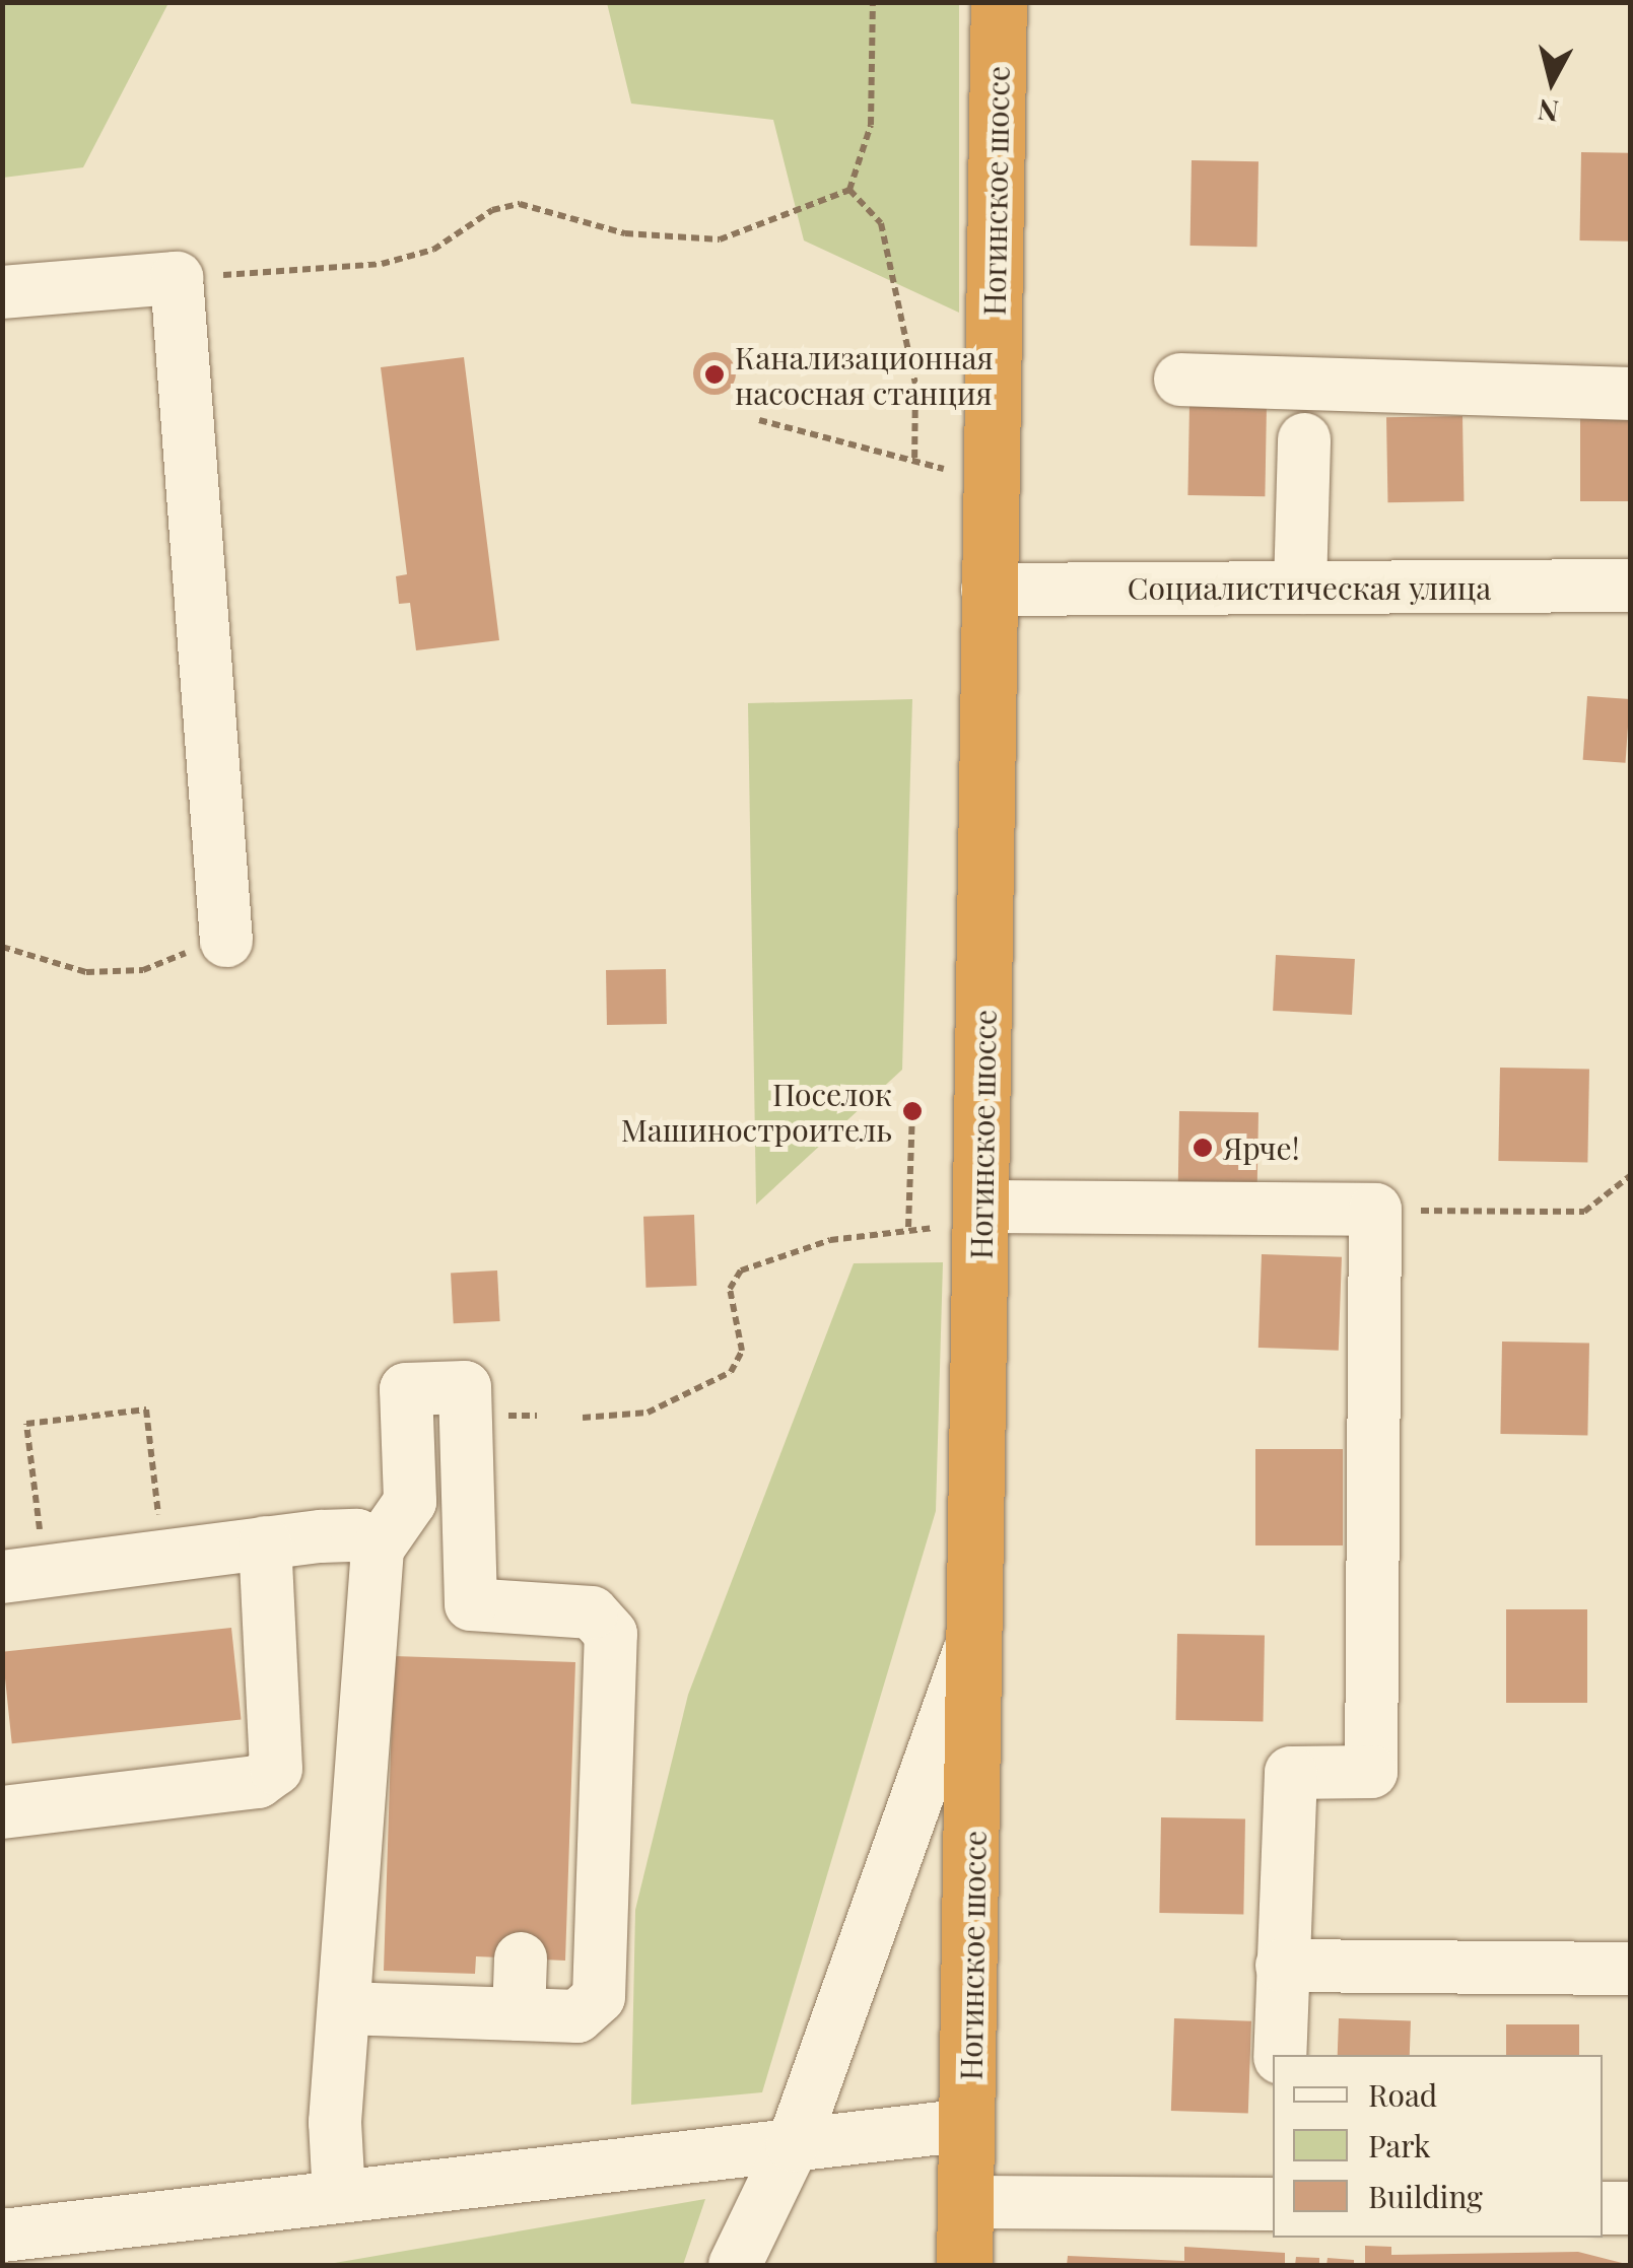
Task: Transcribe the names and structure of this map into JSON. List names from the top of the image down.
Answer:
{
  "streets": {
    "highway": ["Ногинское шоссе"],
    "street": ["Социалистическая улица"]
  },
  "crossings": [
    ["Ногинское шоссе", "Социалистическая улица"]
  ],
  "places": ["Канализационная насосная станция", "Поселок Машиностроитель", "Ярче!"],
  "legend": ["Road", "Park", "Building"],
  "north": "bottom"
}
